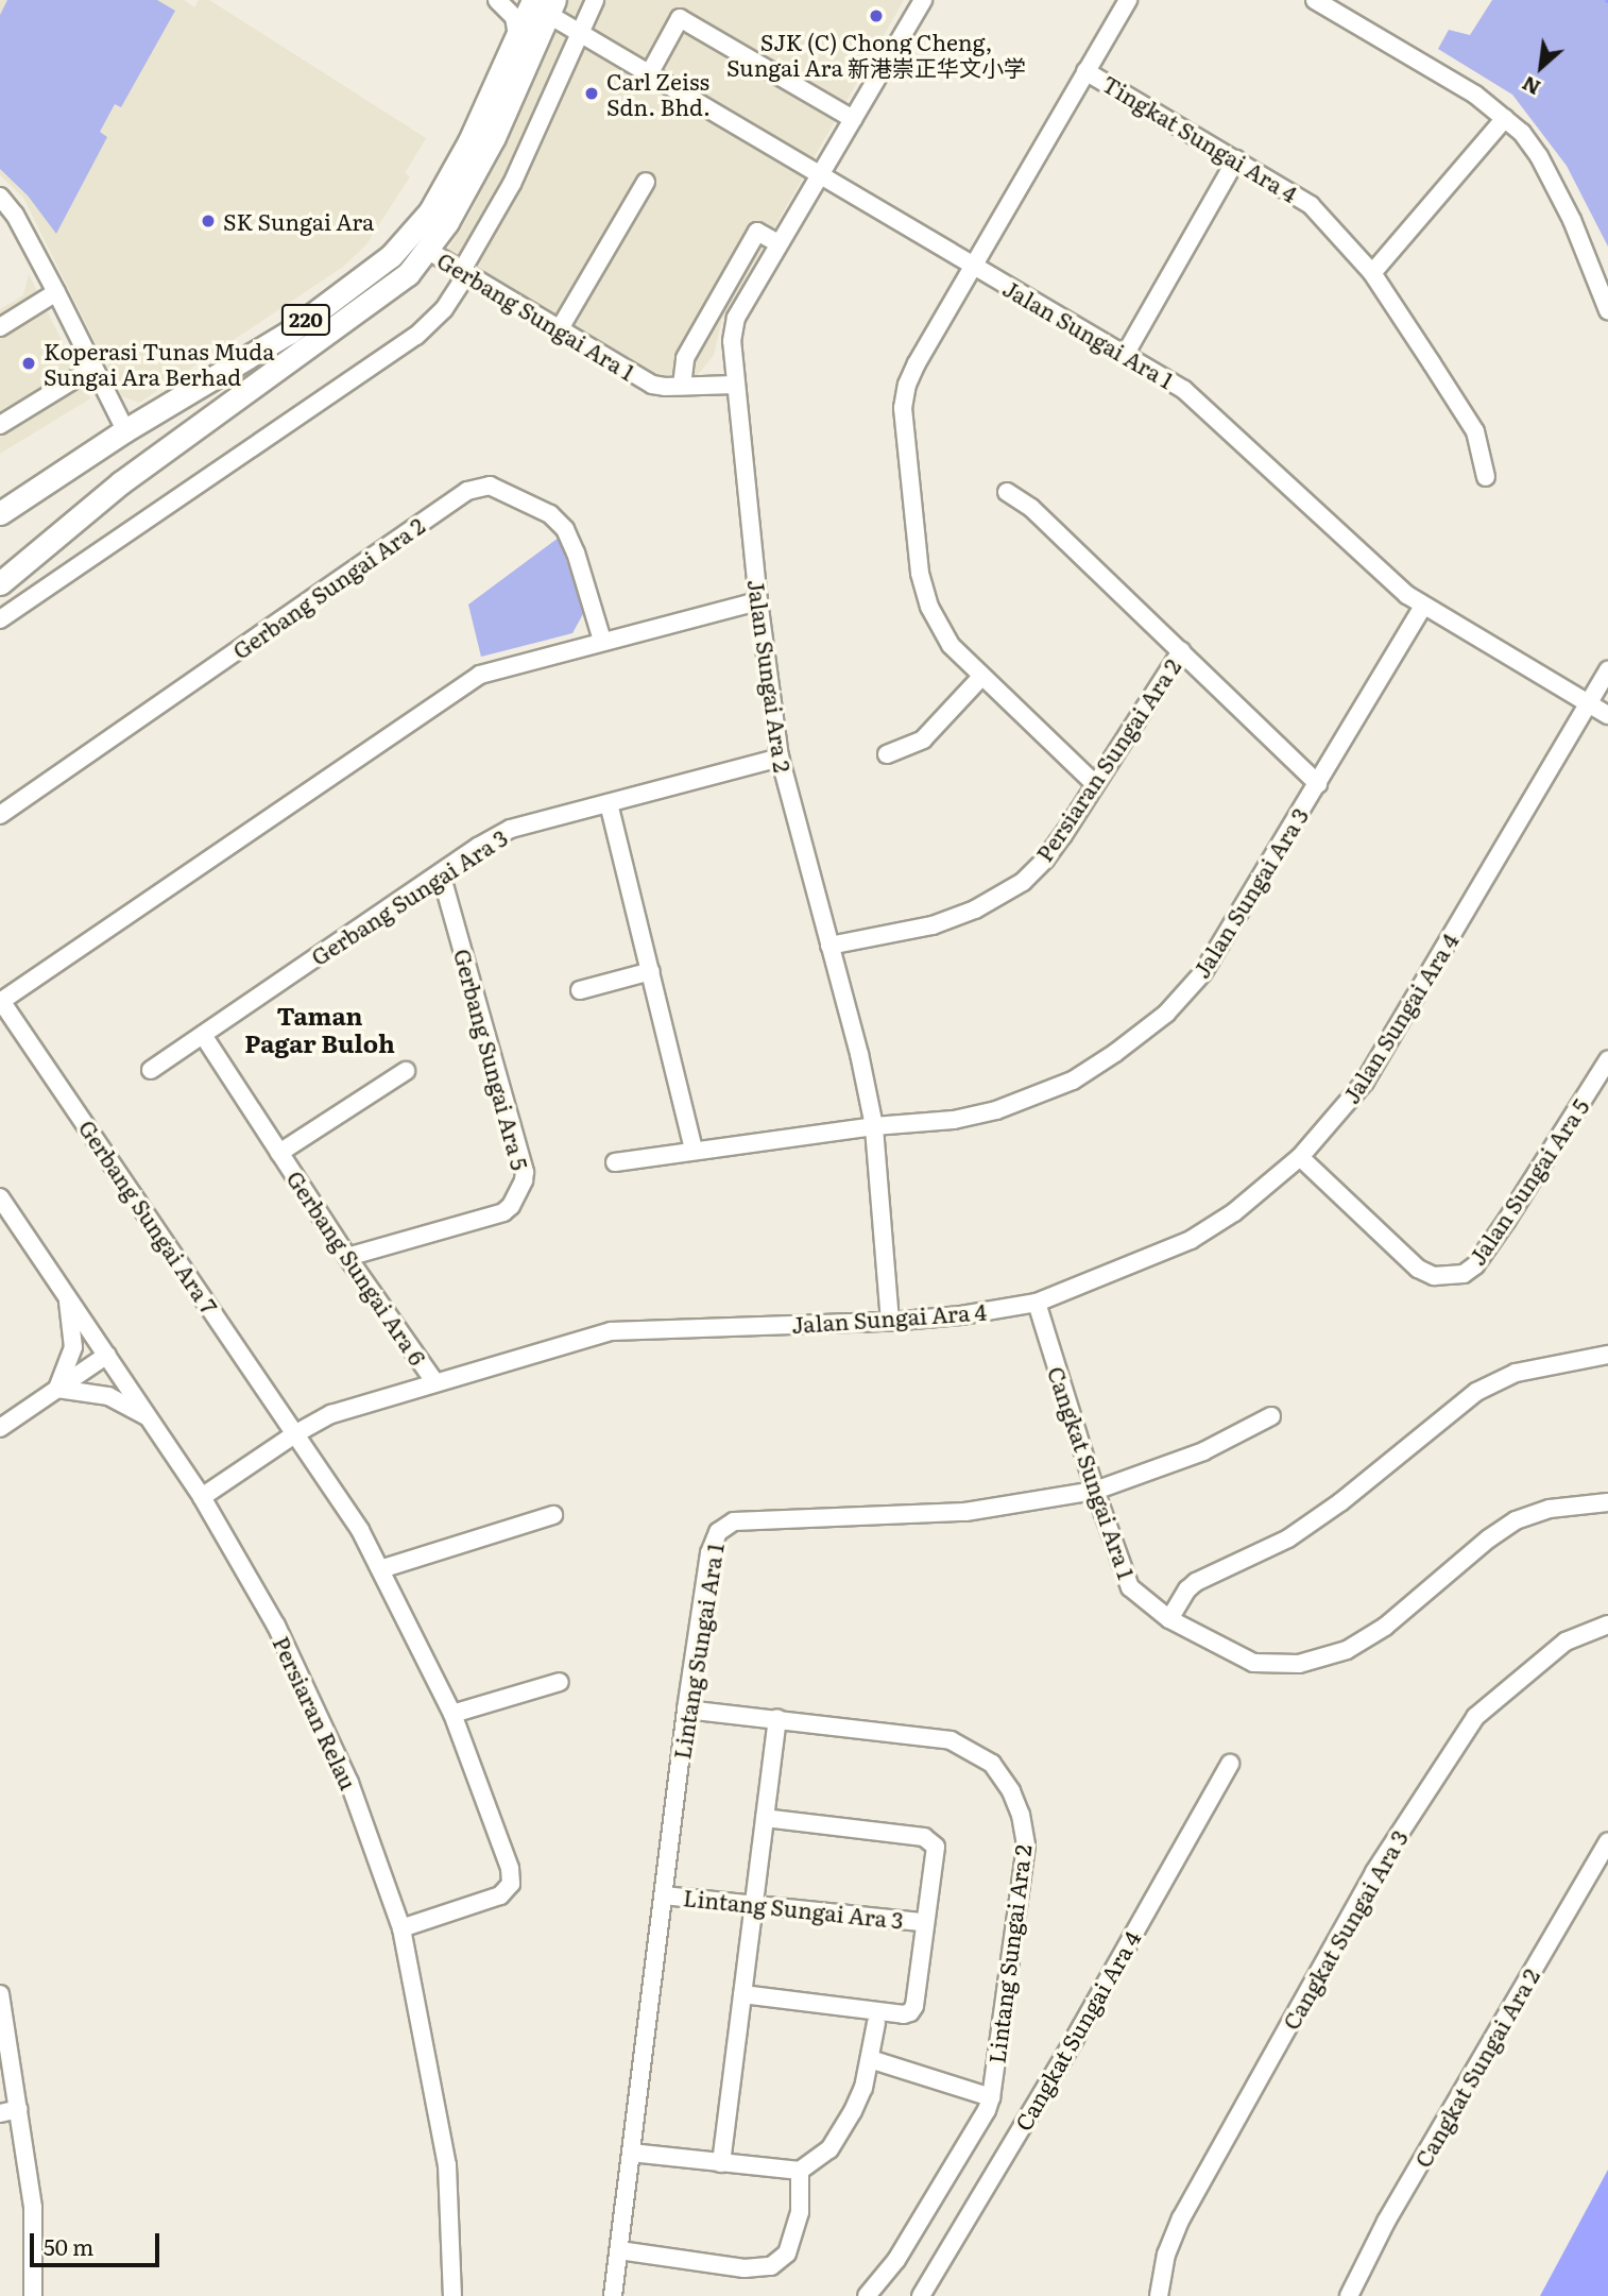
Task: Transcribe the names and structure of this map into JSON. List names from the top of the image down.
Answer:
{
  "streets": {
    "main road": ["220"],
    "street": [
      "Tingkat Sungai Ara 4",
      "Gerbang Sungai Ara 1",
      "Jalan Sungai Ara 1",
      "Gerbang Sungai Ara 2",
      "Jalan Sungai Ara 2",
      "Persiaran Sungai Ara 2",
      "Jalan Sungai Ara 3",
      "Gerbang Sungai Ara 3",
      "Jalan Sungai Ara 4",
      "Gerbang Sungai Ara 5",
      "Jalan Sungai Ara 5",
      "Gerbang Sungai Ara 7",
      "Gerbang Sungai Ara 6",
      "Cangkat Sungai Ara 1",
      "Lintang Sungai Ara 1",
      "Persiaran Relau",
      "Lintang Sungai Ara 3",
      "Cangkat Sungai Ara 3",
      "Lintang Sungai Ara 2",
      "Cangkat Sungai Ara 4",
      "Cangkat Sungai Ara 2"
    ]
  },
  "crossings": [
    ["Gerbang Sungai Ara 1", "220"],
    ["Gerbang Sungai Ara 1", "Jalan Sungai Ara 2"],
    ["220", "Jalan Sungai Ara 1"],
    ["Jalan Sungai Ara 1", "Jalan Sungai Ara 2"],
    ["Jalan Sungai Ara 1", "Jalan Sungai Ara 3"],
    ["Jalan Sungai Ara 1", "Jalan Sungai Ara 4"],
    ["Jalan Sungai Ara 2", "Persiaran Sungai Ara 2"],
    ["Jalan Sungai Ara 2", "Jalan Sungai Ara 3"],
    ["Jalan Sungai Ara 2", "Gerbang Sungai Ara 3"],
    ["Jalan Sungai Ara 2", "Jalan Sungai Ara 4"],
    ["Gerbang Sungai Ara 3", "Gerbang Sungai Ara 5"],
    ["Gerbang Sungai Ara 3", "Gerbang Sungai Ara 6"],
    ["Jalan Sungai Ara 4", "Jalan Sungai Ara 5"],
    ["Jalan Sungai Ara 4", "Gerbang Sungai Ara 7"],
    ["Jalan Sungai Ara 4", "Gerbang Sungai Ara 6"],
    ["Jalan Sungai Ara 4", "Cangkat Sungai Ara 1"],
    ["Jalan Sungai Ara 4", "Persiaran Relau"],
    ["Gerbang Sungai Ara 5", "Gerbang Sungai Ara 6"],
    ["Gerbang Sungai Ara 7", "Persiaran Relau"],
    ["Cangkat Sungai Ara 1", "Lintang Sungai Ara 1"],
    ["Lintang Sungai Ara 1", "Lintang Sungai Ara 3"],
    ["Lintang Sungai Ara 1", "Lintang Sungai Ara 2"]
  ],
  "districts": ["Taman Pagar Buloh"],
  "places": [
    "SJK (C) Chong Cheng, Sungai Ara 新港崇正华文小学",
    "Carl Zeiss Sdn. Bhd.",
    "SK Sungai Ara",
    "Koperasi Tunas Muda Sungai Ara Berhad"
  ],
  "scale_bar": "50 m",
  "north": "bottom left"
}
